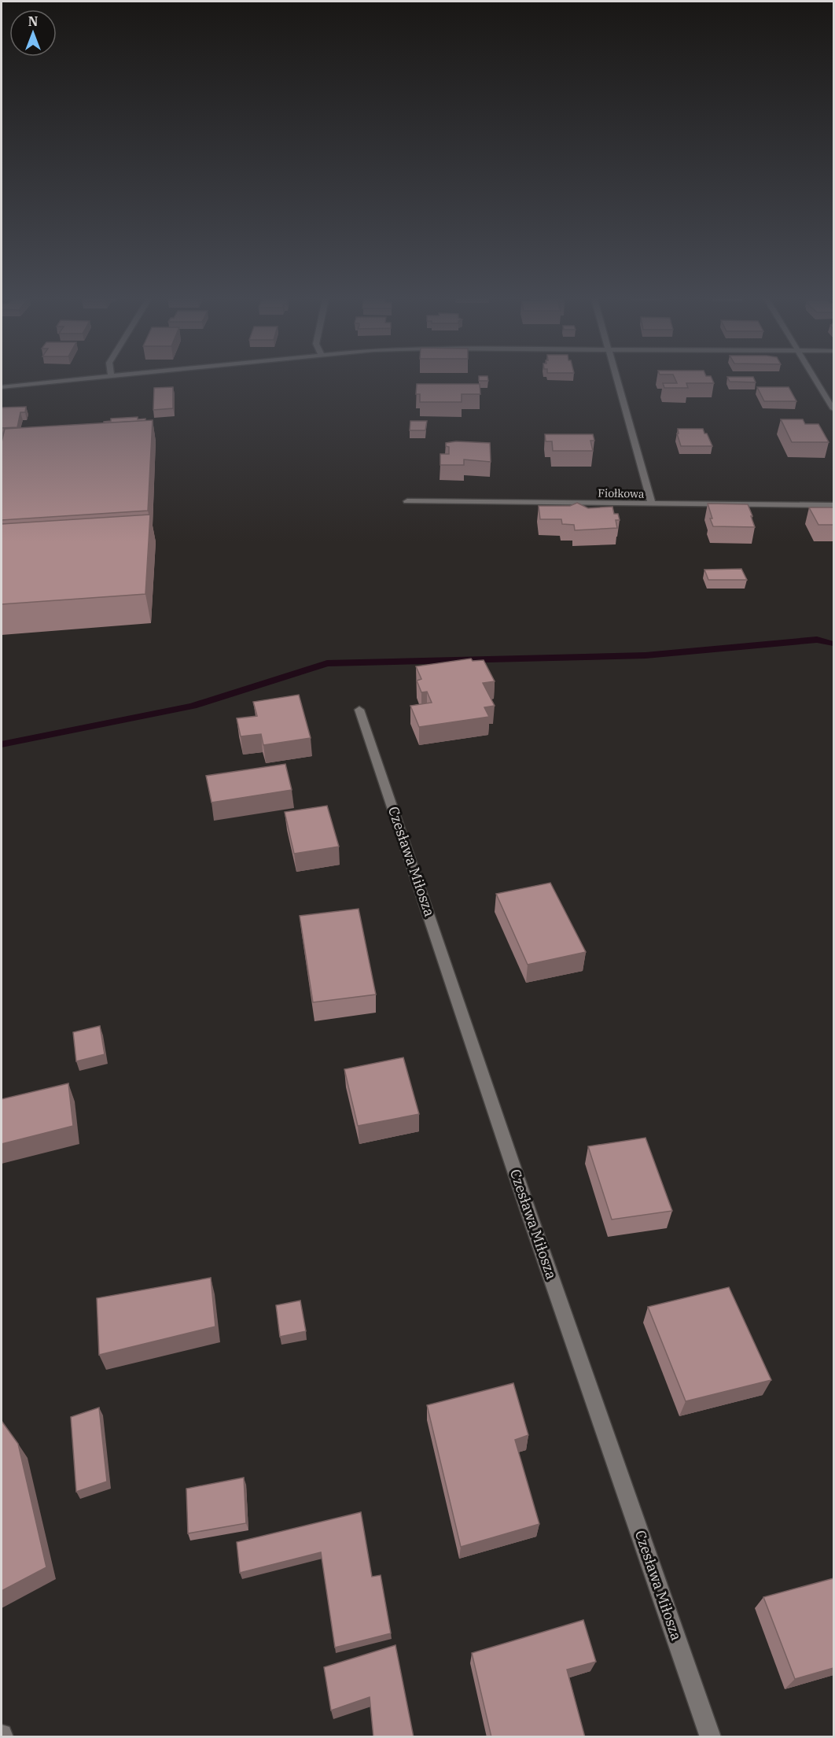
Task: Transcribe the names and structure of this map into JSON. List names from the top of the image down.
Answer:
{
  "streets": {
    "street": ["Fiołkowa", "Czesława Miłosza"]
  },
  "north": "top"
}
